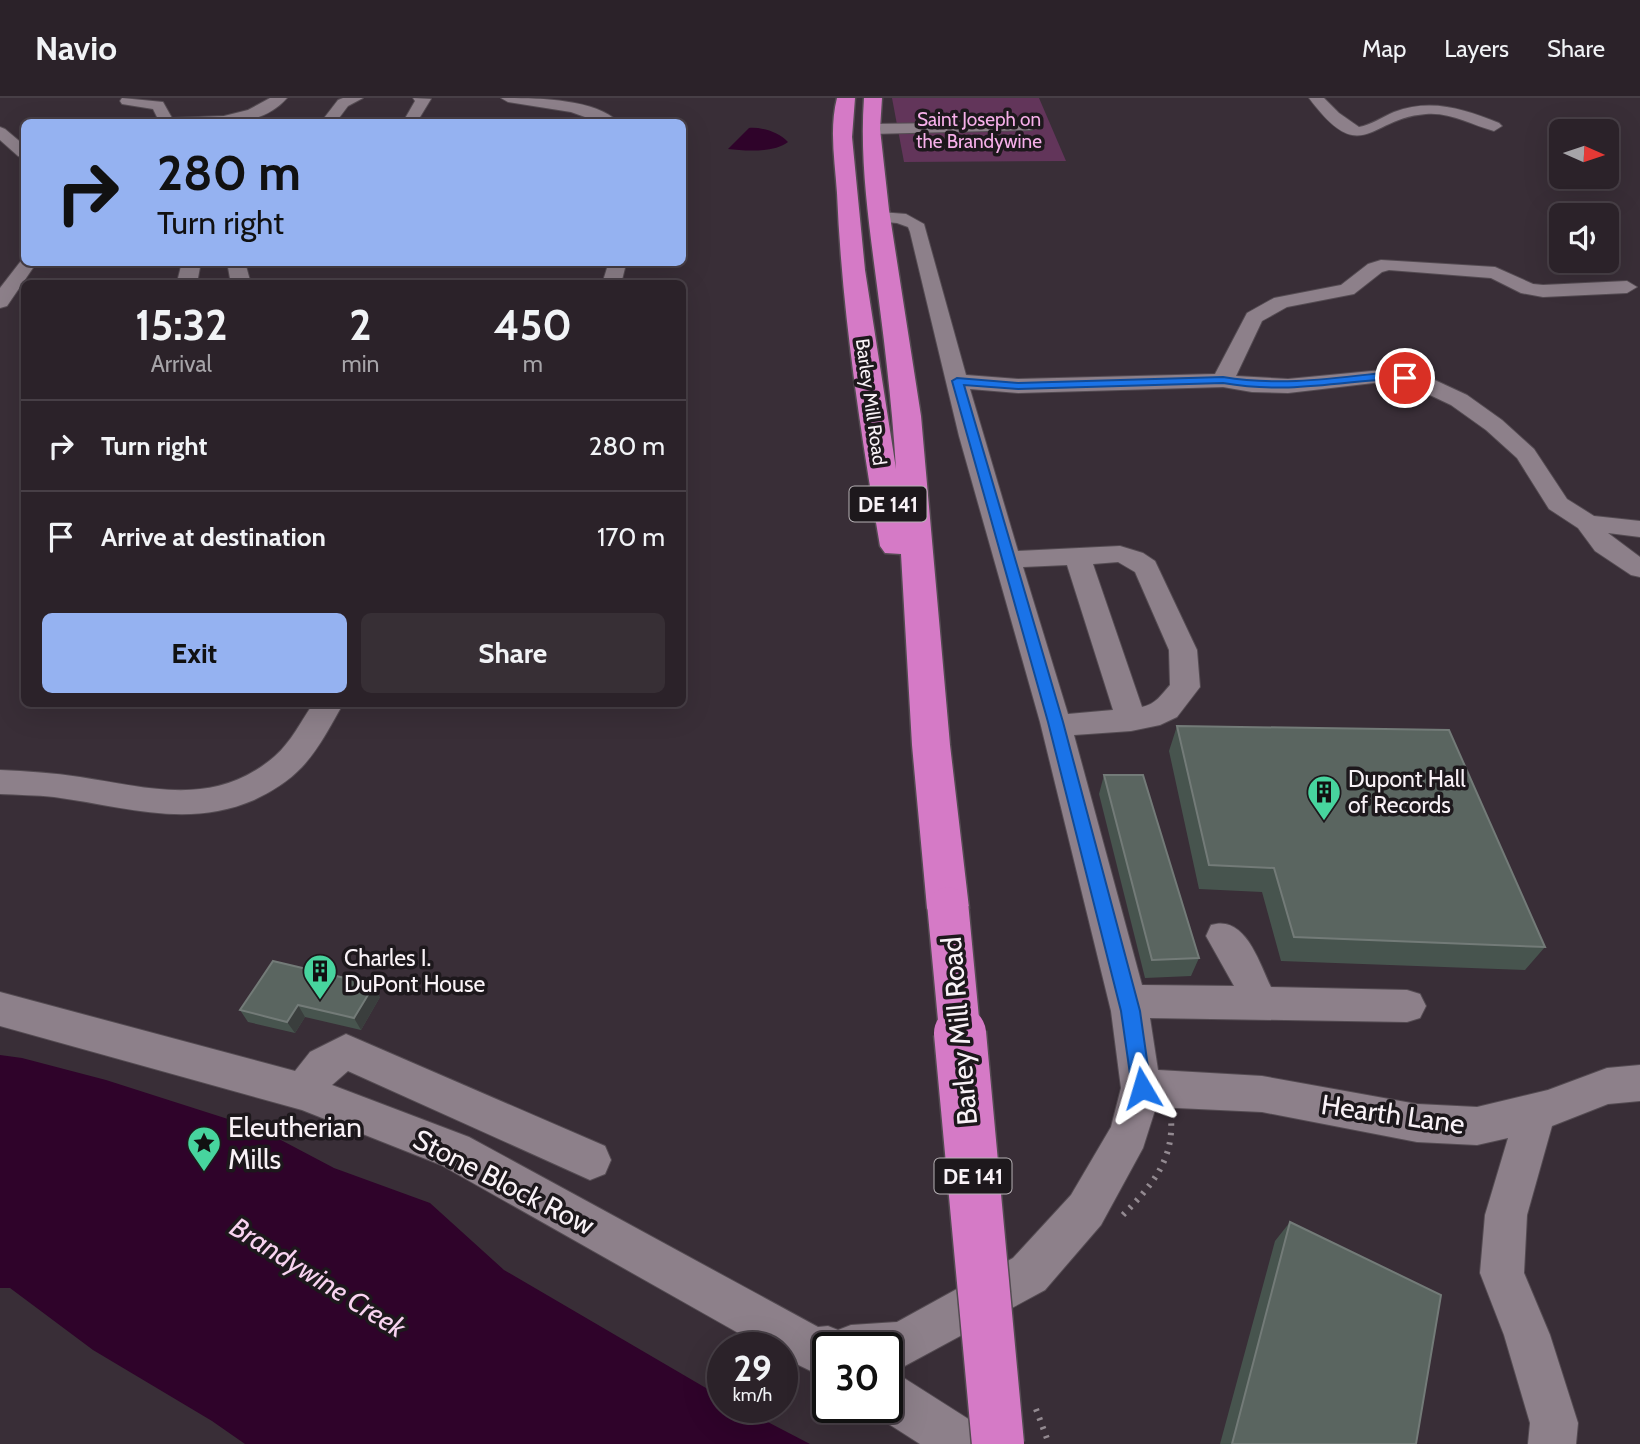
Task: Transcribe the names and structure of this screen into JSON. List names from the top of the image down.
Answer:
{
  "streets": {
    "highway": ["Barley Mill Road", "DE 141"],
    "street": ["Hearth Lane", "Stone Block Row"]
  },
  "crossings": [
    ["Hearth Lane", "Stone Block Row"]
  ],
  "water": ["Brandywine Creek"],
  "parks": ["Saint Joseph on the Brandywine"],
  "places": {
    "building": ["Dupont Hall of Records", "Charles I. DuPont House"],
    "place": ["Eleutherian Mills"]
  },
  "north": "right",
  "page": {
    "header": "Navio",
    "nav": ["Map", "Layers", "Share"],
    "turn": ["280 m", "Turn right"],
    "eta": [
      "15:32",
      "Arrival",
      "2",
      "min",
      "450",
      "m"
    ],
    "list": [
      {
        "name": "Turn right",
        "value": "280 m"
      },
      {
        "name": "Arrive at destination",
        "value": "170 m"
      }
    ],
    "buttons": ["Exit", "Share"],
    "speed": "29 km/h",
    "limit": "30"
  }
}
